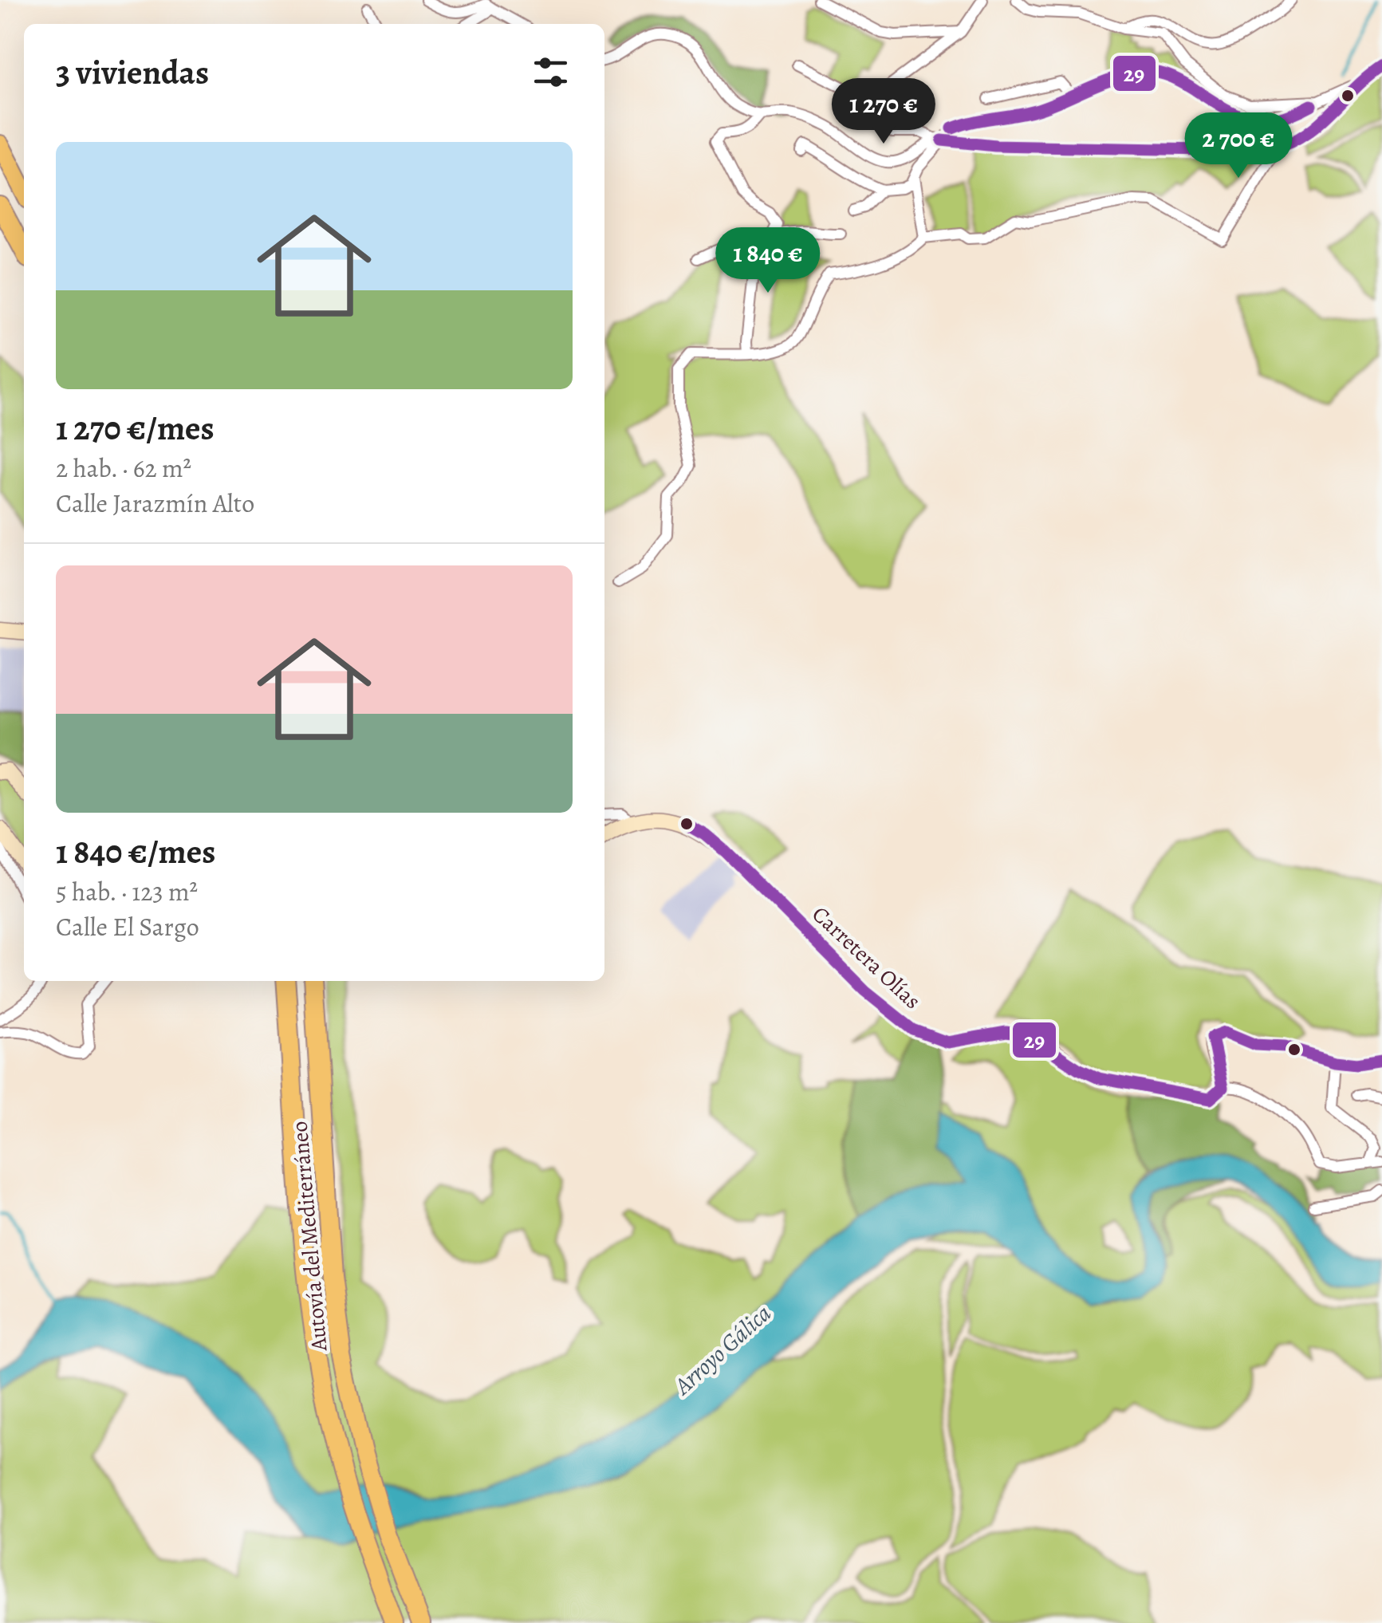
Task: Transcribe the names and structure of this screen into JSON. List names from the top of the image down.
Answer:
{
  "streets": {
    "highway": ["Autovía del Mediterráneo"],
    "main road": ["Carretera Olías"]
  },
  "water": ["Arroyo Gálica"],
  "lines": ["transit line 29"],
  "page": {
    "heading": "3 viviendas",
    "price": ["1 270 €", "2 700 €", "1 840 €"],
    "list": [
      {
        "name": "1 270 €/mes",
        "note": "2 hab. · 62 m² · Calle Jarazmín Alto"
      },
      {
        "name": "1 840 €/mes",
        "note": "5 hab. · 123 m² · Calle El Sargo"
      }
    ]
  }
}
